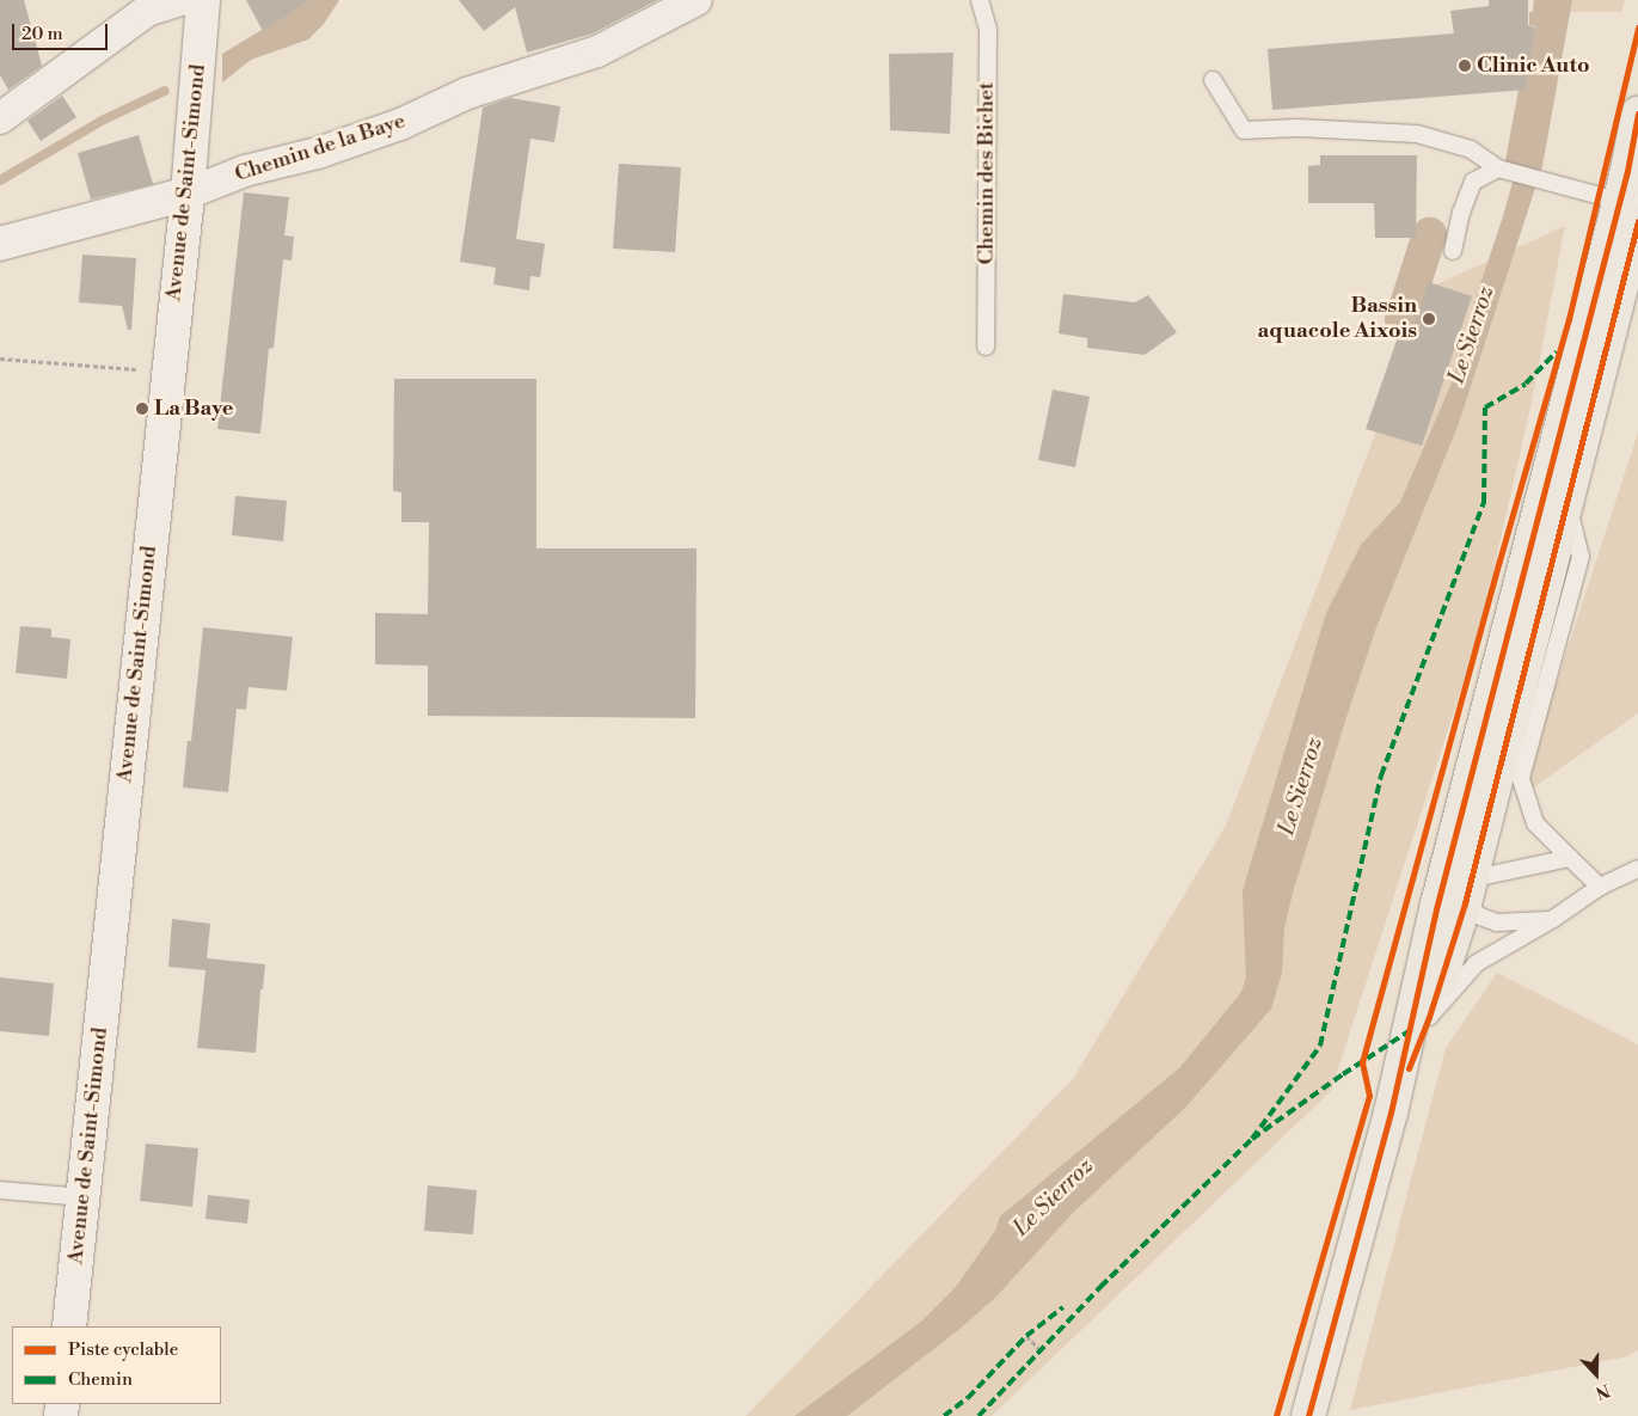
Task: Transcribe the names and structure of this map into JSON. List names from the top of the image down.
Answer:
{
  "streets": {
    "main road": ["Chemin de la Baye", "Avenue de Saint-Simond"],
    "lane": ["Chemin des Bichet"]
  },
  "crossings": [
    ["Chemin de la Baye", "Avenue de Saint-Simond"]
  ],
  "water": ["Le Sierroz"],
  "places": ["Clinic Auto", "Bassin aquacole Aixois", "La Baye"],
  "legend": ["Piste cyclable", "Chemin"],
  "scale_bar": "20 m",
  "north": "bottom"
}
